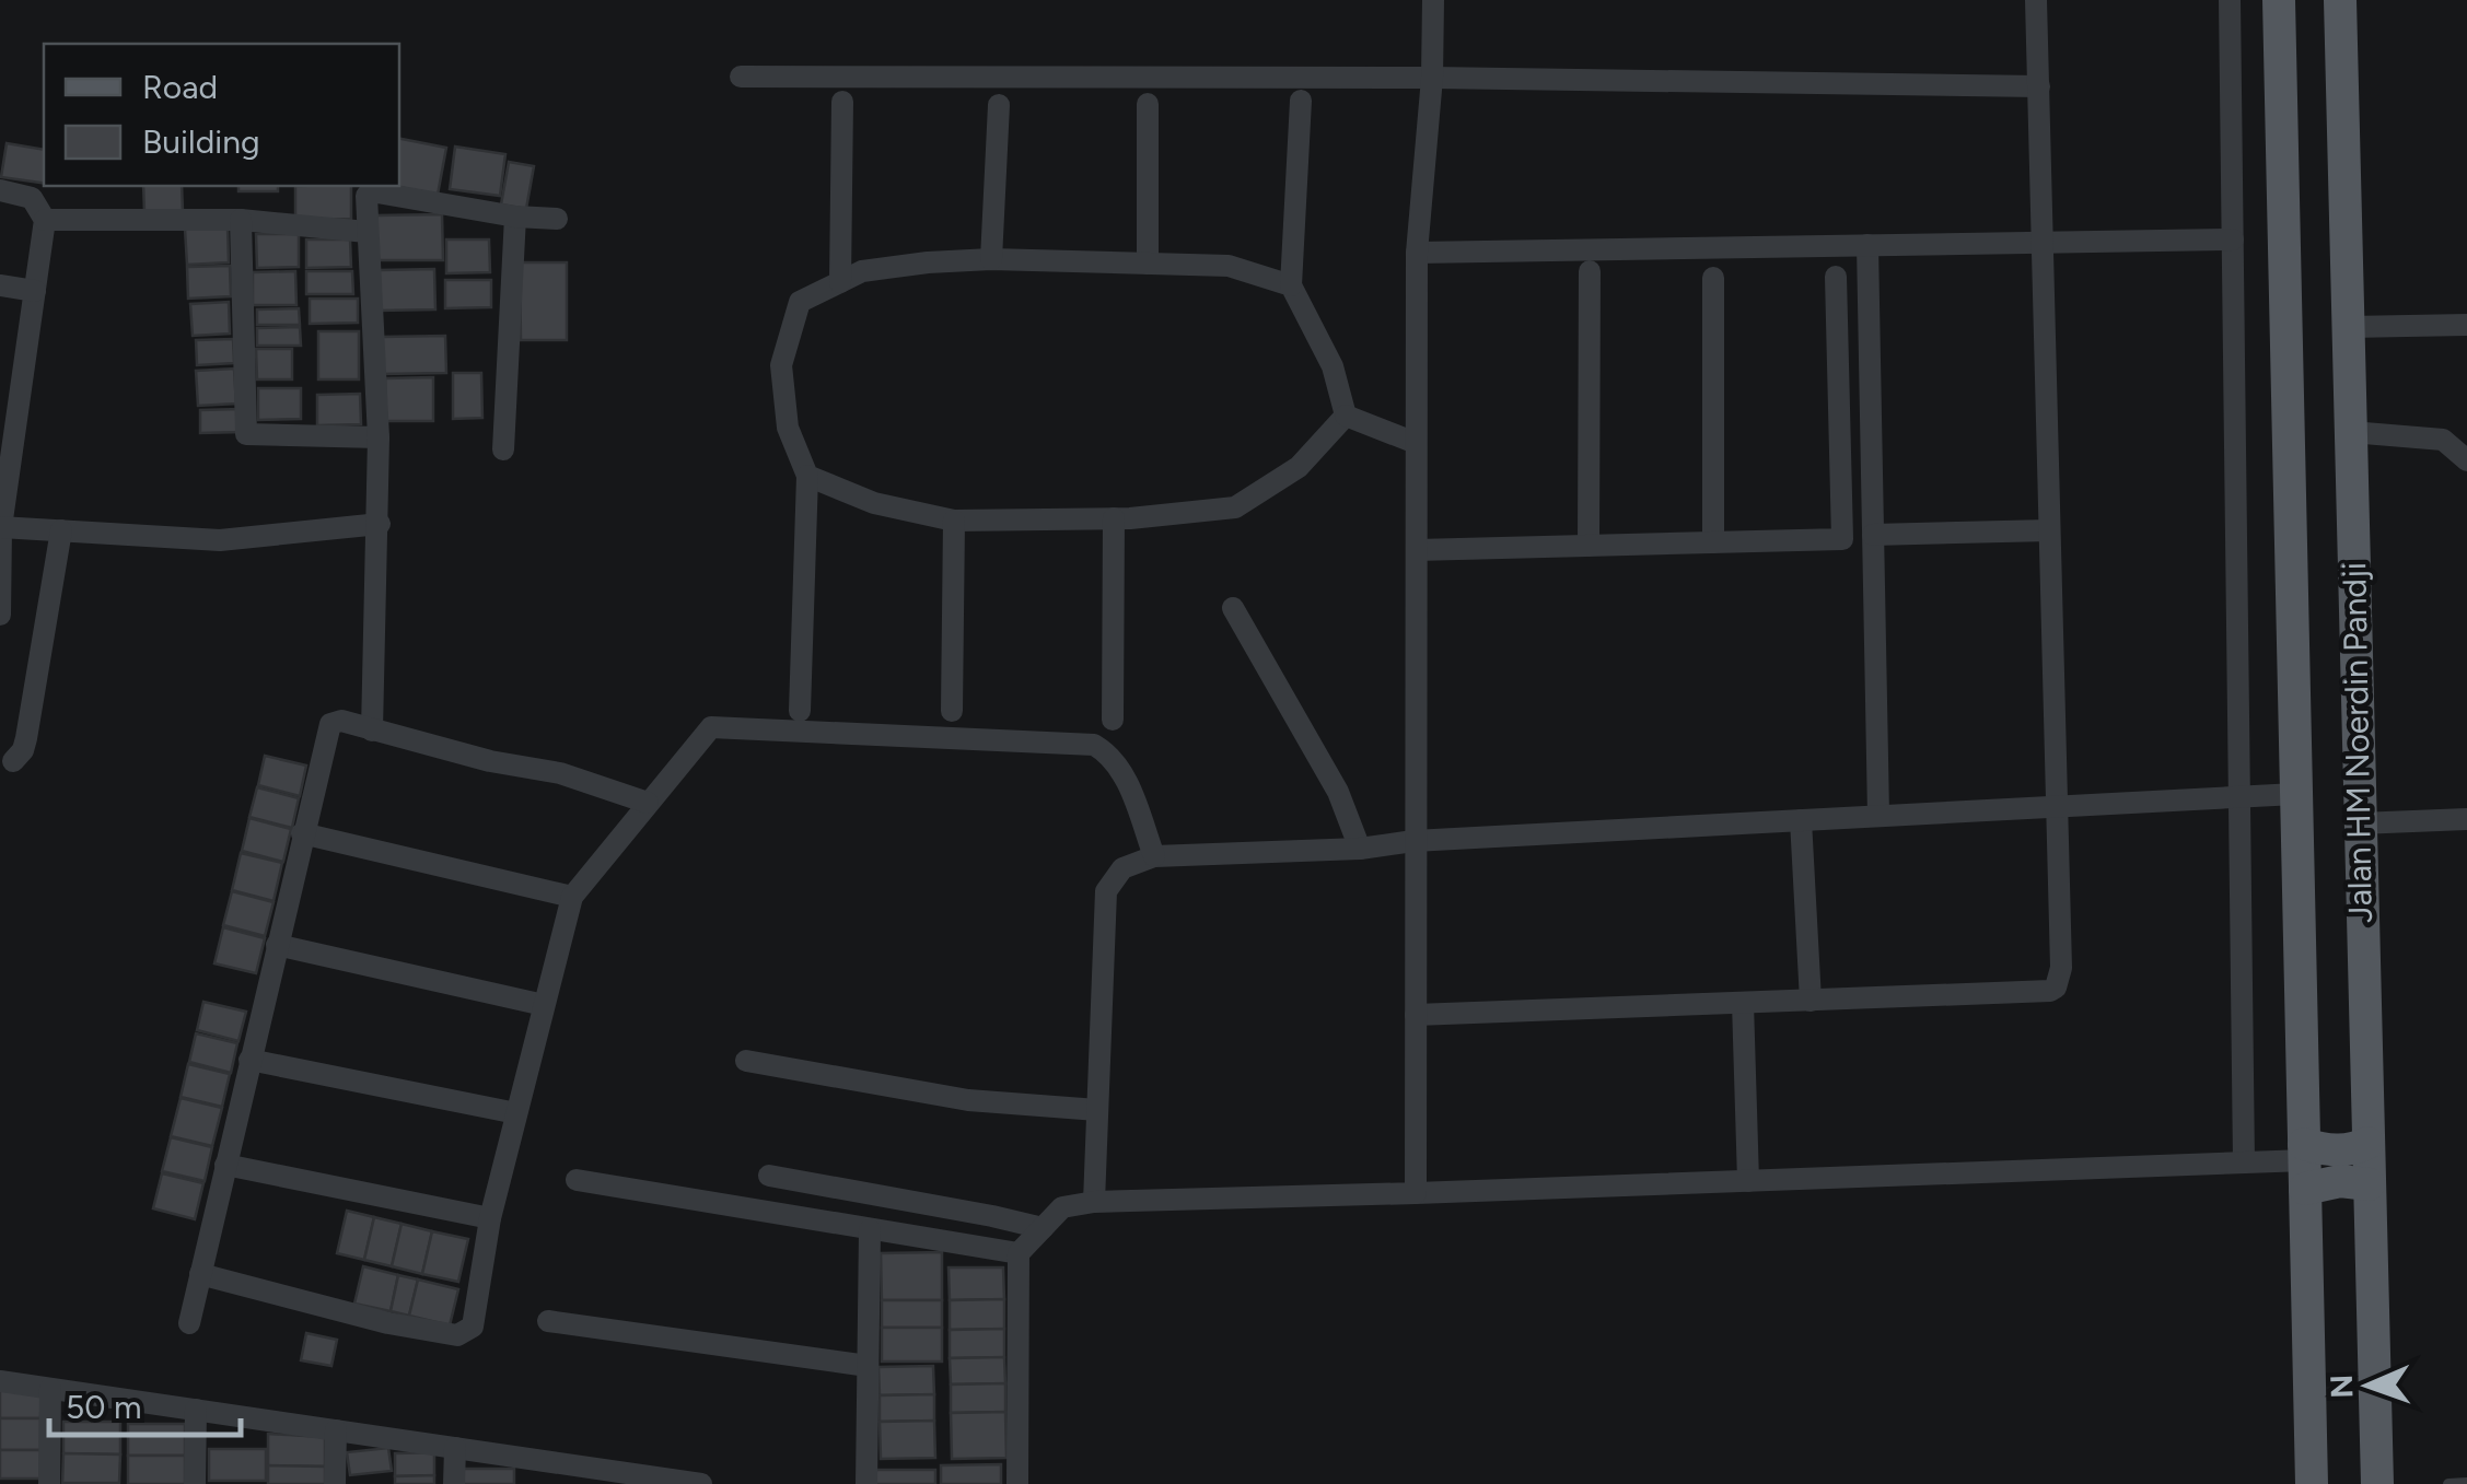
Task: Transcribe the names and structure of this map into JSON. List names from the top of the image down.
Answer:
{
  "streets": {
    "main road": ["Jalan HM Noerdin Pandji"]
  },
  "legend": ["Road", "Building"],
  "scale_bar": "50 m",
  "north": "left"
}
